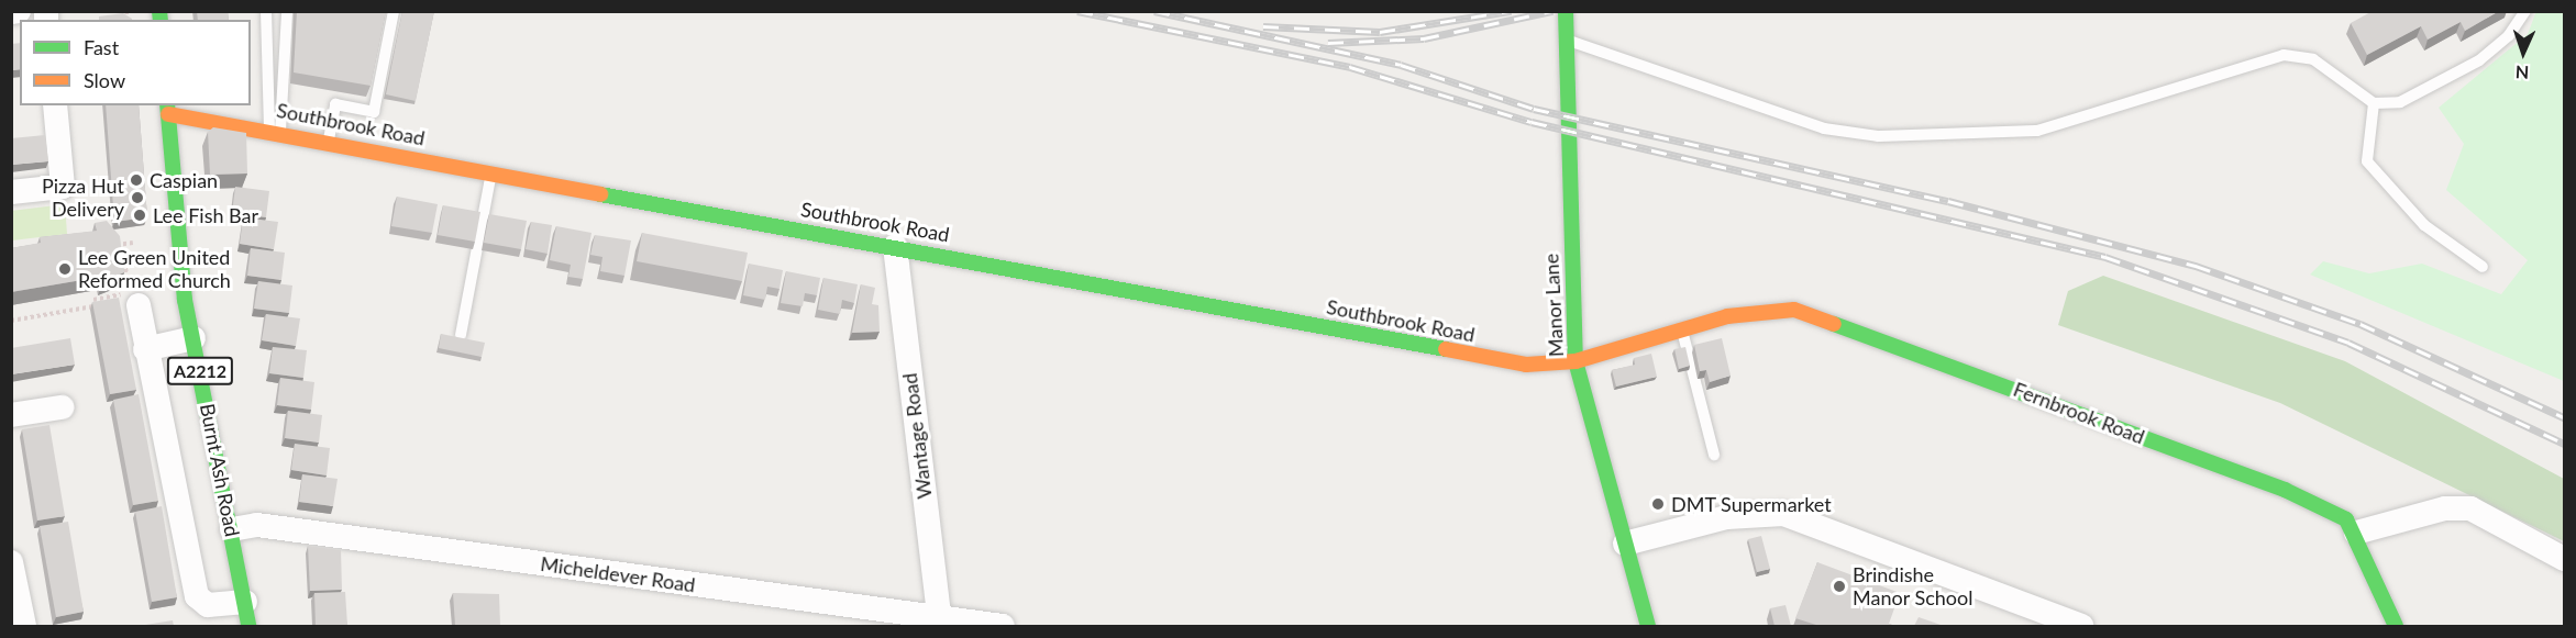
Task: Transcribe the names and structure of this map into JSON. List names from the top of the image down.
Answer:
{
  "streets": {
    "street": [
      "Southbrook Road",
      "Manor Lane",
      "A2212",
      "Fernbrook Road",
      "Wantage Road",
      "Burnt Ash Road",
      "Micheldever Road"
    ]
  },
  "crossings": [
    ["Southbrook Road", "Manor Lane"],
    ["Southbrook Road", "Fernbrook Road"],
    ["Southbrook Road", "Wantage Road"],
    ["Southbrook Road", "Burnt Ash Road"],
    ["Manor Lane", "Fernbrook Road"],
    ["Wantage Road", "Micheldever Road"],
    ["Burnt Ash Road", "Micheldever Road"]
  ],
  "places": [
    "Caspian",
    "Pizza Hut Delivery",
    "Lee Fish Bar",
    "Lee Green United Reformed Church",
    "DMT Supermarket",
    "Brindishe Manor School"
  ],
  "legend": ["Fast", "Slow"],
  "north": "bottom"
}
